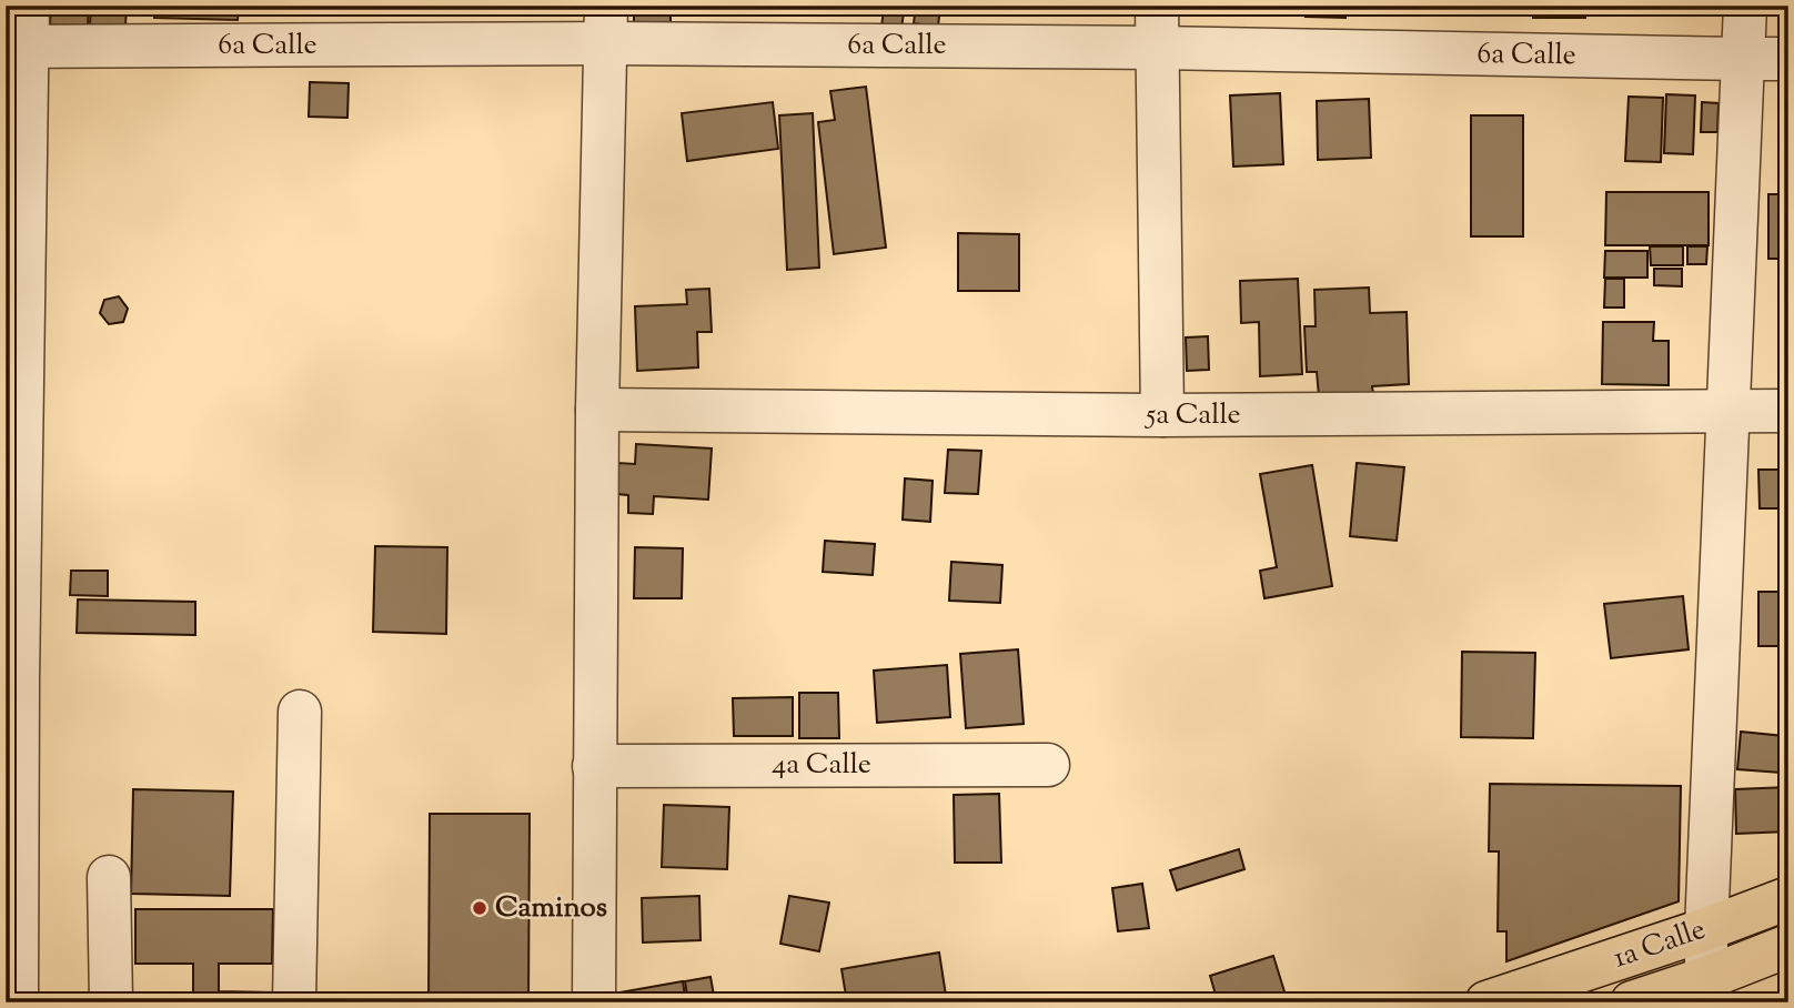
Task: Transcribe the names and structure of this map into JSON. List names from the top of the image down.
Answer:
{
  "streets": {
    "main road": ["1a Calle"],
    "street": ["6a Calle", "5a Calle", "4a Calle"]
  },
  "places": ["Caminos"]
}
